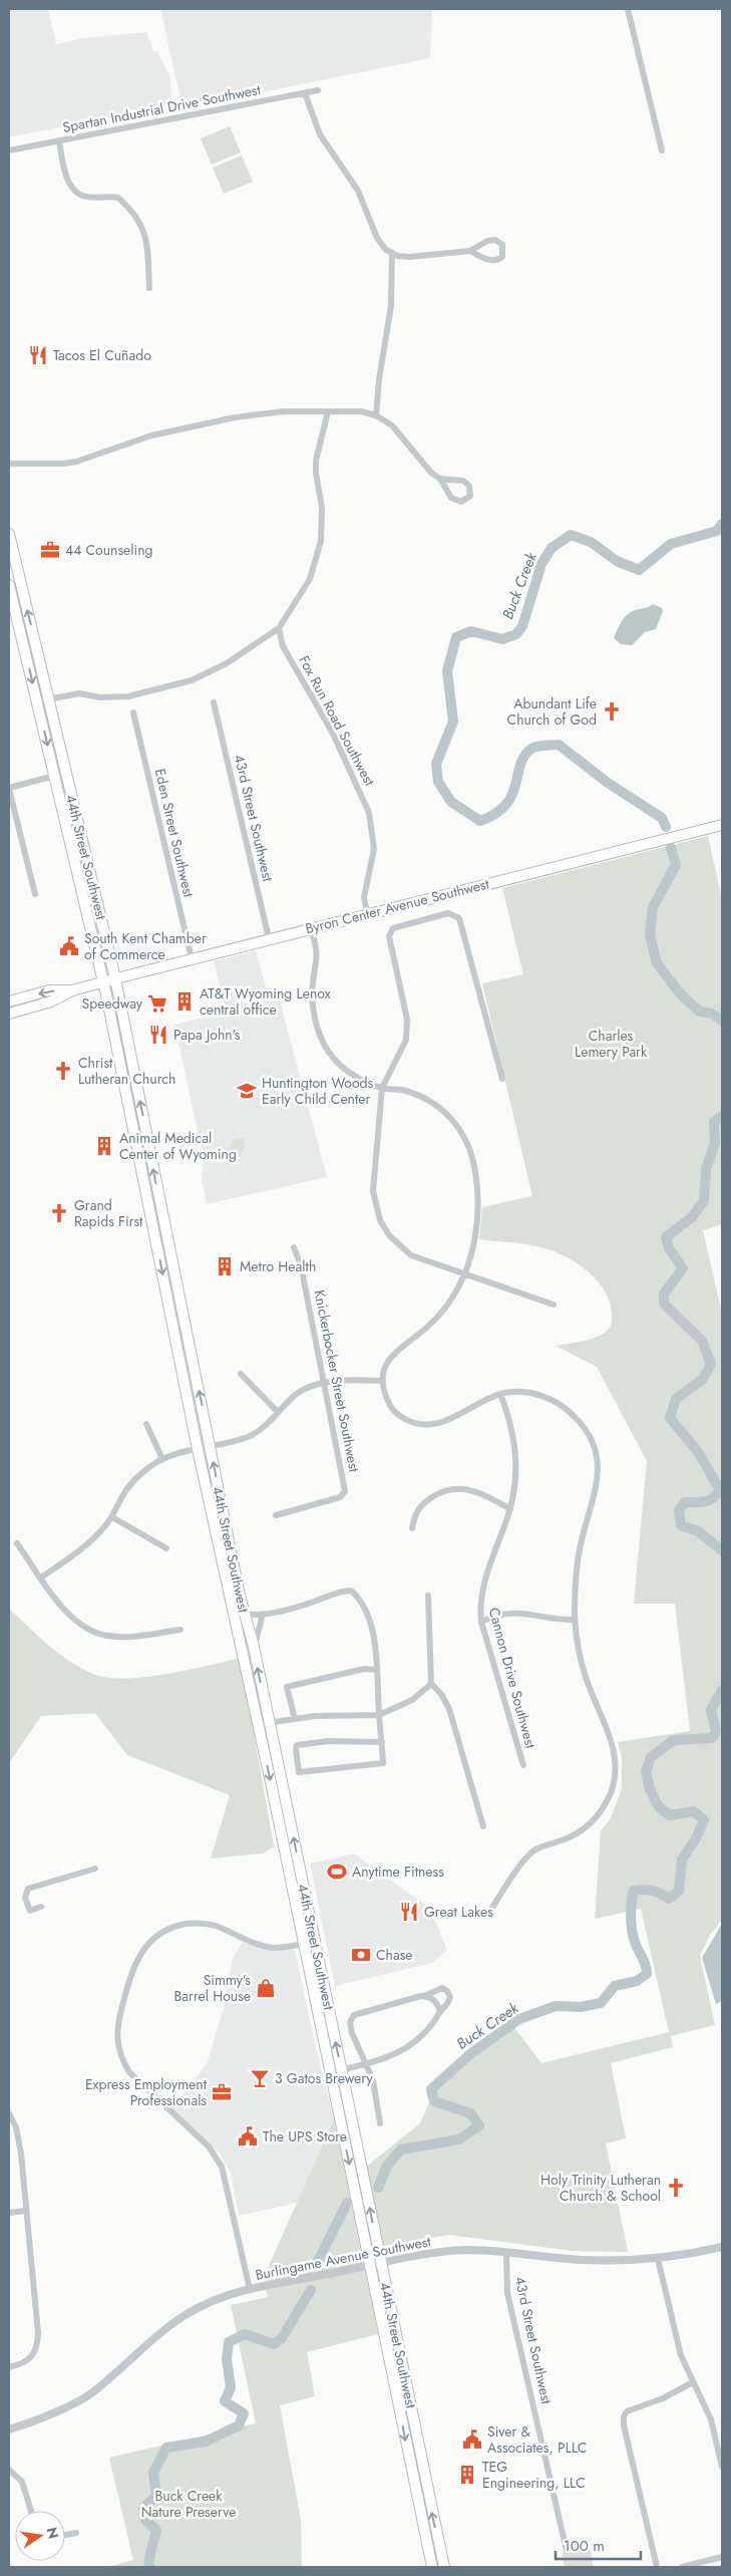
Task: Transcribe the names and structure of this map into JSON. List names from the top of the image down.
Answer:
{
  "streets": {
    "main road": ["44th Street Southwest", "Byron Center Avenue Southwest"],
    "street": [
      "Spartan Industrial Drive Southwest",
      "Fox Run Road Southwest",
      "43rd Street Southwest",
      "Eden Street Southwest",
      "Knickerbocker Street Southwest",
      "Cannon Drive Southwest",
      "Burlingame Avenue Southwest"
    ]
  },
  "crossings": [
    ["Fox Run Road Southwest", "Byron Center Avenue Southwest"],
    ["43rd Street Southwest", "Byron Center Avenue Southwest"],
    ["43rd Street Southwest", "Burlingame Avenue Southwest"],
    ["Eden Street Southwest", "Byron Center Avenue Southwest"],
    ["44th Street Southwest", "Byron Center Avenue Southwest"],
    ["44th Street Southwest", "Burlingame Avenue Southwest"]
  ],
  "water": ["Buck Creek"],
  "parks": ["Charles Lemery Park", "Buck Creek Nature Preserve"],
  "places": {
    "restaurant": ["Tacos El Cuñado", "Papa John's", "Great Lakes"],
    "office": ["44 Counseling", "Express Employment Professionals"],
    "church": [
      "Abundant Life Church of God",
      "Christ Lutheran Church",
      "Grand Rapids First",
      "Holy Trinity Lutheran Church & School"
    ],
    "public building": ["South Kent Chamber of Commerce", "The UPS Store", "Siver & Associates, PLLC"],
    "building": [
      "AT&T Wyoming Lenox central office",
      "Animal Medical Center of Wyoming",
      "Metro Health",
      "TEG Engineering, LLC"
    ],
    "supermarket": ["Speedway"],
    "school or university": ["Huntington Woods Early Child Center"],
    "sports": ["Anytime Fitness"],
    "bank": ["Chase"],
    "shop": ["Simmy’s Barrel House"],
    "bar": ["3 Gatos Brewery"]
  },
  "scale_bar": "100 m",
  "north": "right"
}
